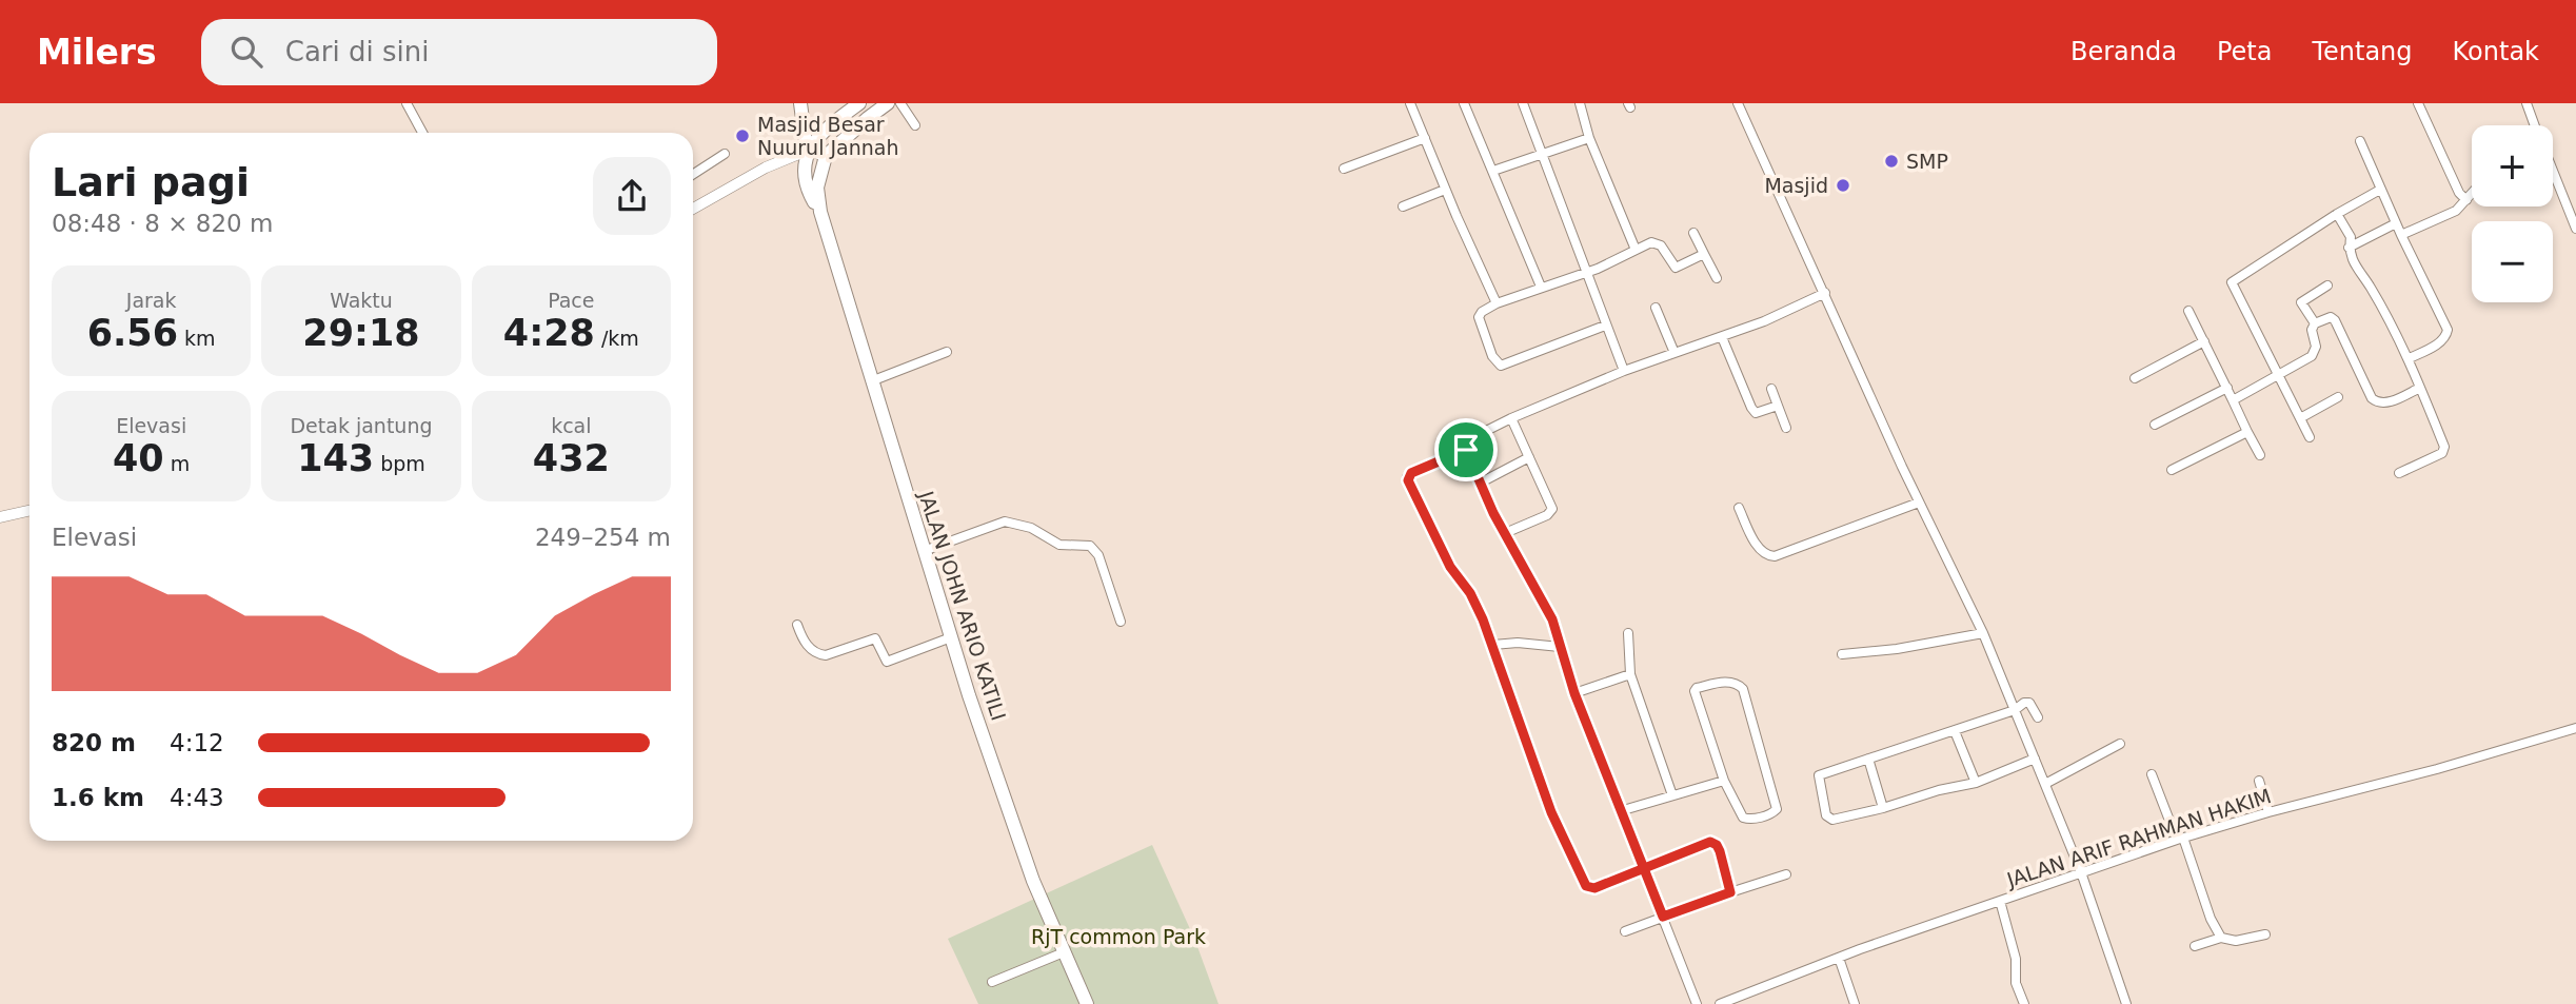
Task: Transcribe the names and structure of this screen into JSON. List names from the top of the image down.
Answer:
{
  "streets": {
    "main road": ["JALAN JOHN ARIO KATILI"],
    "street": ["JALAN ARIF RAHMAN HAKIM"]
  },
  "parks": ["RjT common Park"],
  "places": ["Masjid Besar Nuurul Jannah", "SMP", "Masjid"],
  "page": {
    "header": "Milers",
    "search": "Cari di sini",
    "nav": [
      "Beranda",
      "Peta",
      "Tentang",
      "Kontak"
    ],
    "map_buttons": ["+", "−"],
    "heading": ["Lari pagi", "08:48 · 8 × 820 m"],
    "stats": [
      ["Jarak", "6.56 km"],
      ["Waktu", "29:18"],
      ["Pace", "4:28 /km"],
      ["Elevasi", "40 m"],
      ["Detak jantung", "143 bpm"],
      ["kcal", "432"]
    ],
    "chart": ["Elevasi", "249–254 m"],
    "list": [
      {
        "name": "820 m",
        "note": "4:12"
      },
      {
        "name": "1.6 km",
        "note": "4:43"
      }
    ]
  }
}
